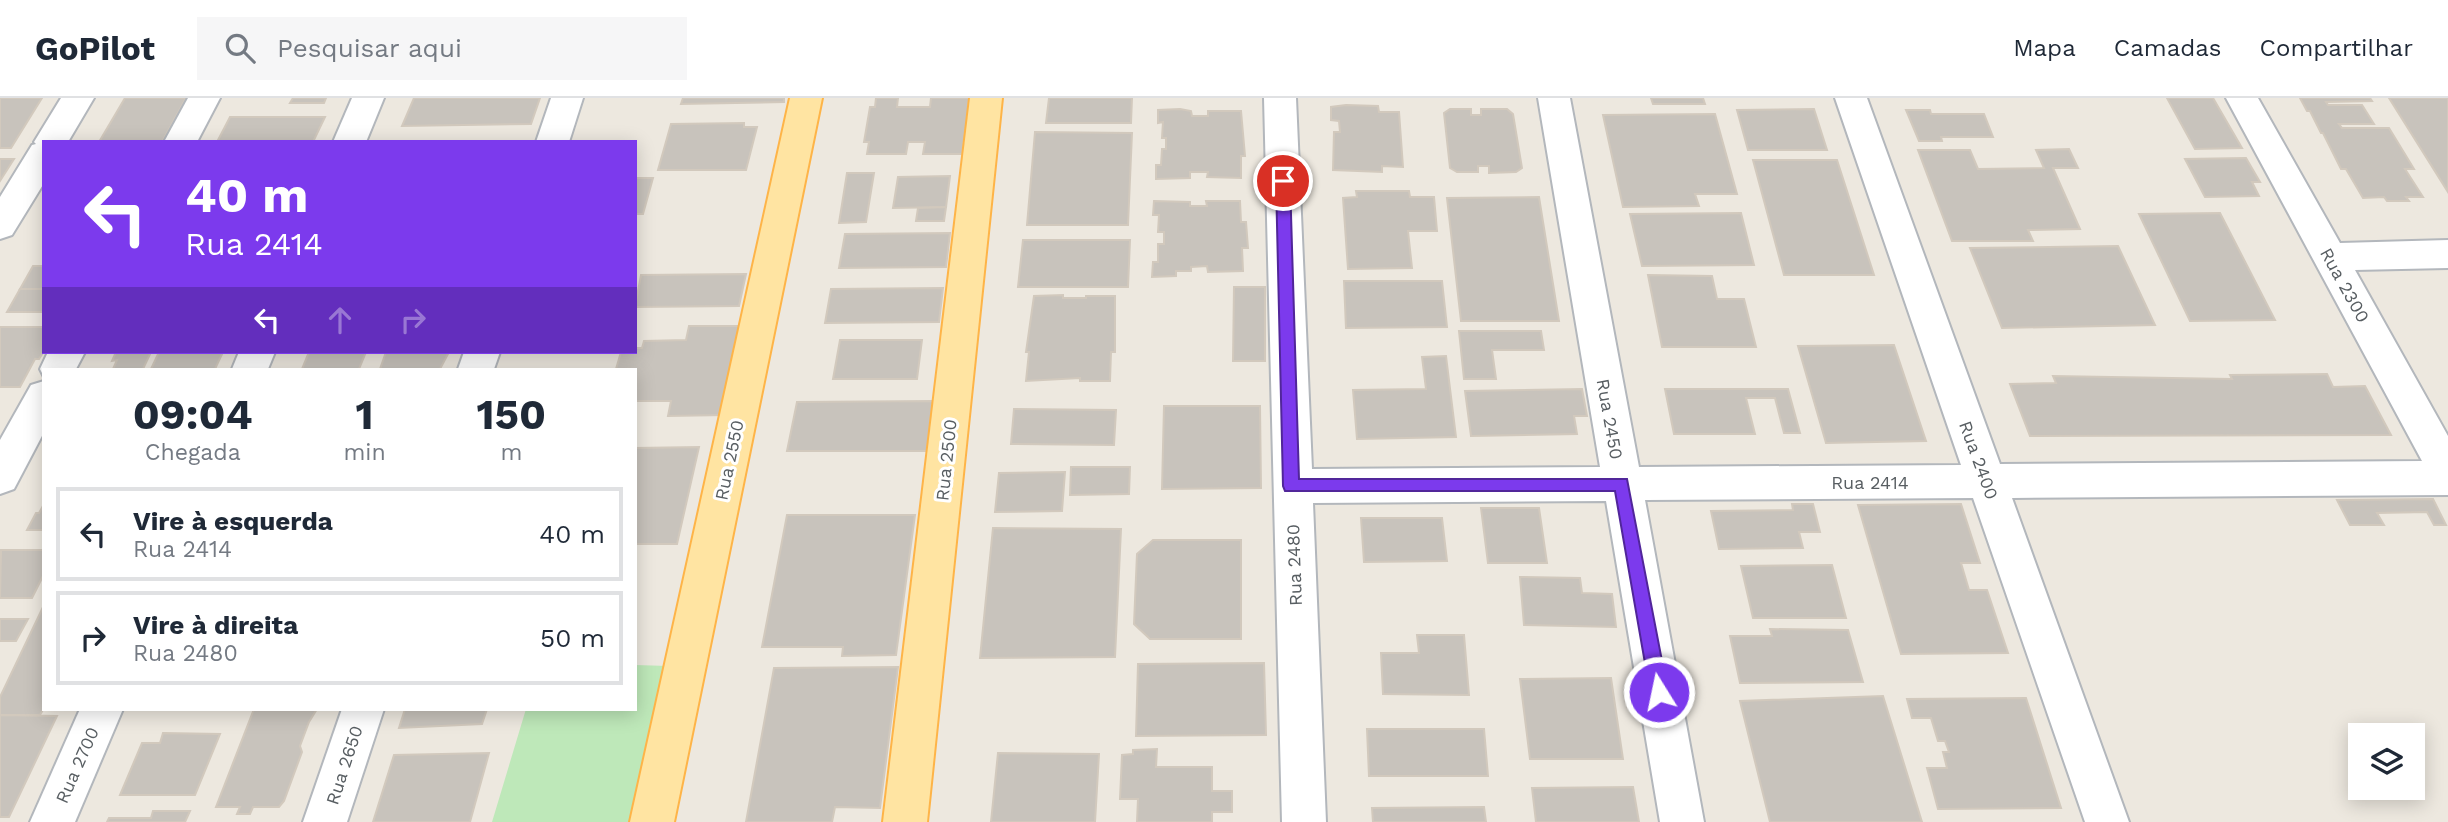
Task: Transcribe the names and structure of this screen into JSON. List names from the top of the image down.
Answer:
{
  "streets": {
    "main road": ["Rua 2550", "Rua 2500"],
    "street": [
      "Rua 2300",
      "Rua 2450",
      "Rua 2400",
      "Rua 2414",
      "Rua 2480",
      "Rua 2700",
      "Rua 2650"
    ]
  },
  "crossings": [
    ["Rua 2450", "Rua 2414"],
    ["Rua 2400", "Rua 2414"],
    ["Rua 2414", "Rua 2480"]
  ],
  "page": {
    "header": "GoPilot",
    "search": "Pesquisar aqui",
    "nav": ["Mapa", "Camadas", "Compartilhar"],
    "turn": ["40 m", "Rua 2414"],
    "eta": [
      "09:04",
      "Chegada",
      "1",
      "min",
      "150",
      "m"
    ],
    "list": [
      {
        "name": "Vire à esquerda",
        "note": "Rua 2414",
        "value": "40 m"
      },
      {
        "name": "Vire à direita",
        "note": "Rua 2480",
        "value": "50 m"
      }
    ]
  }
}
